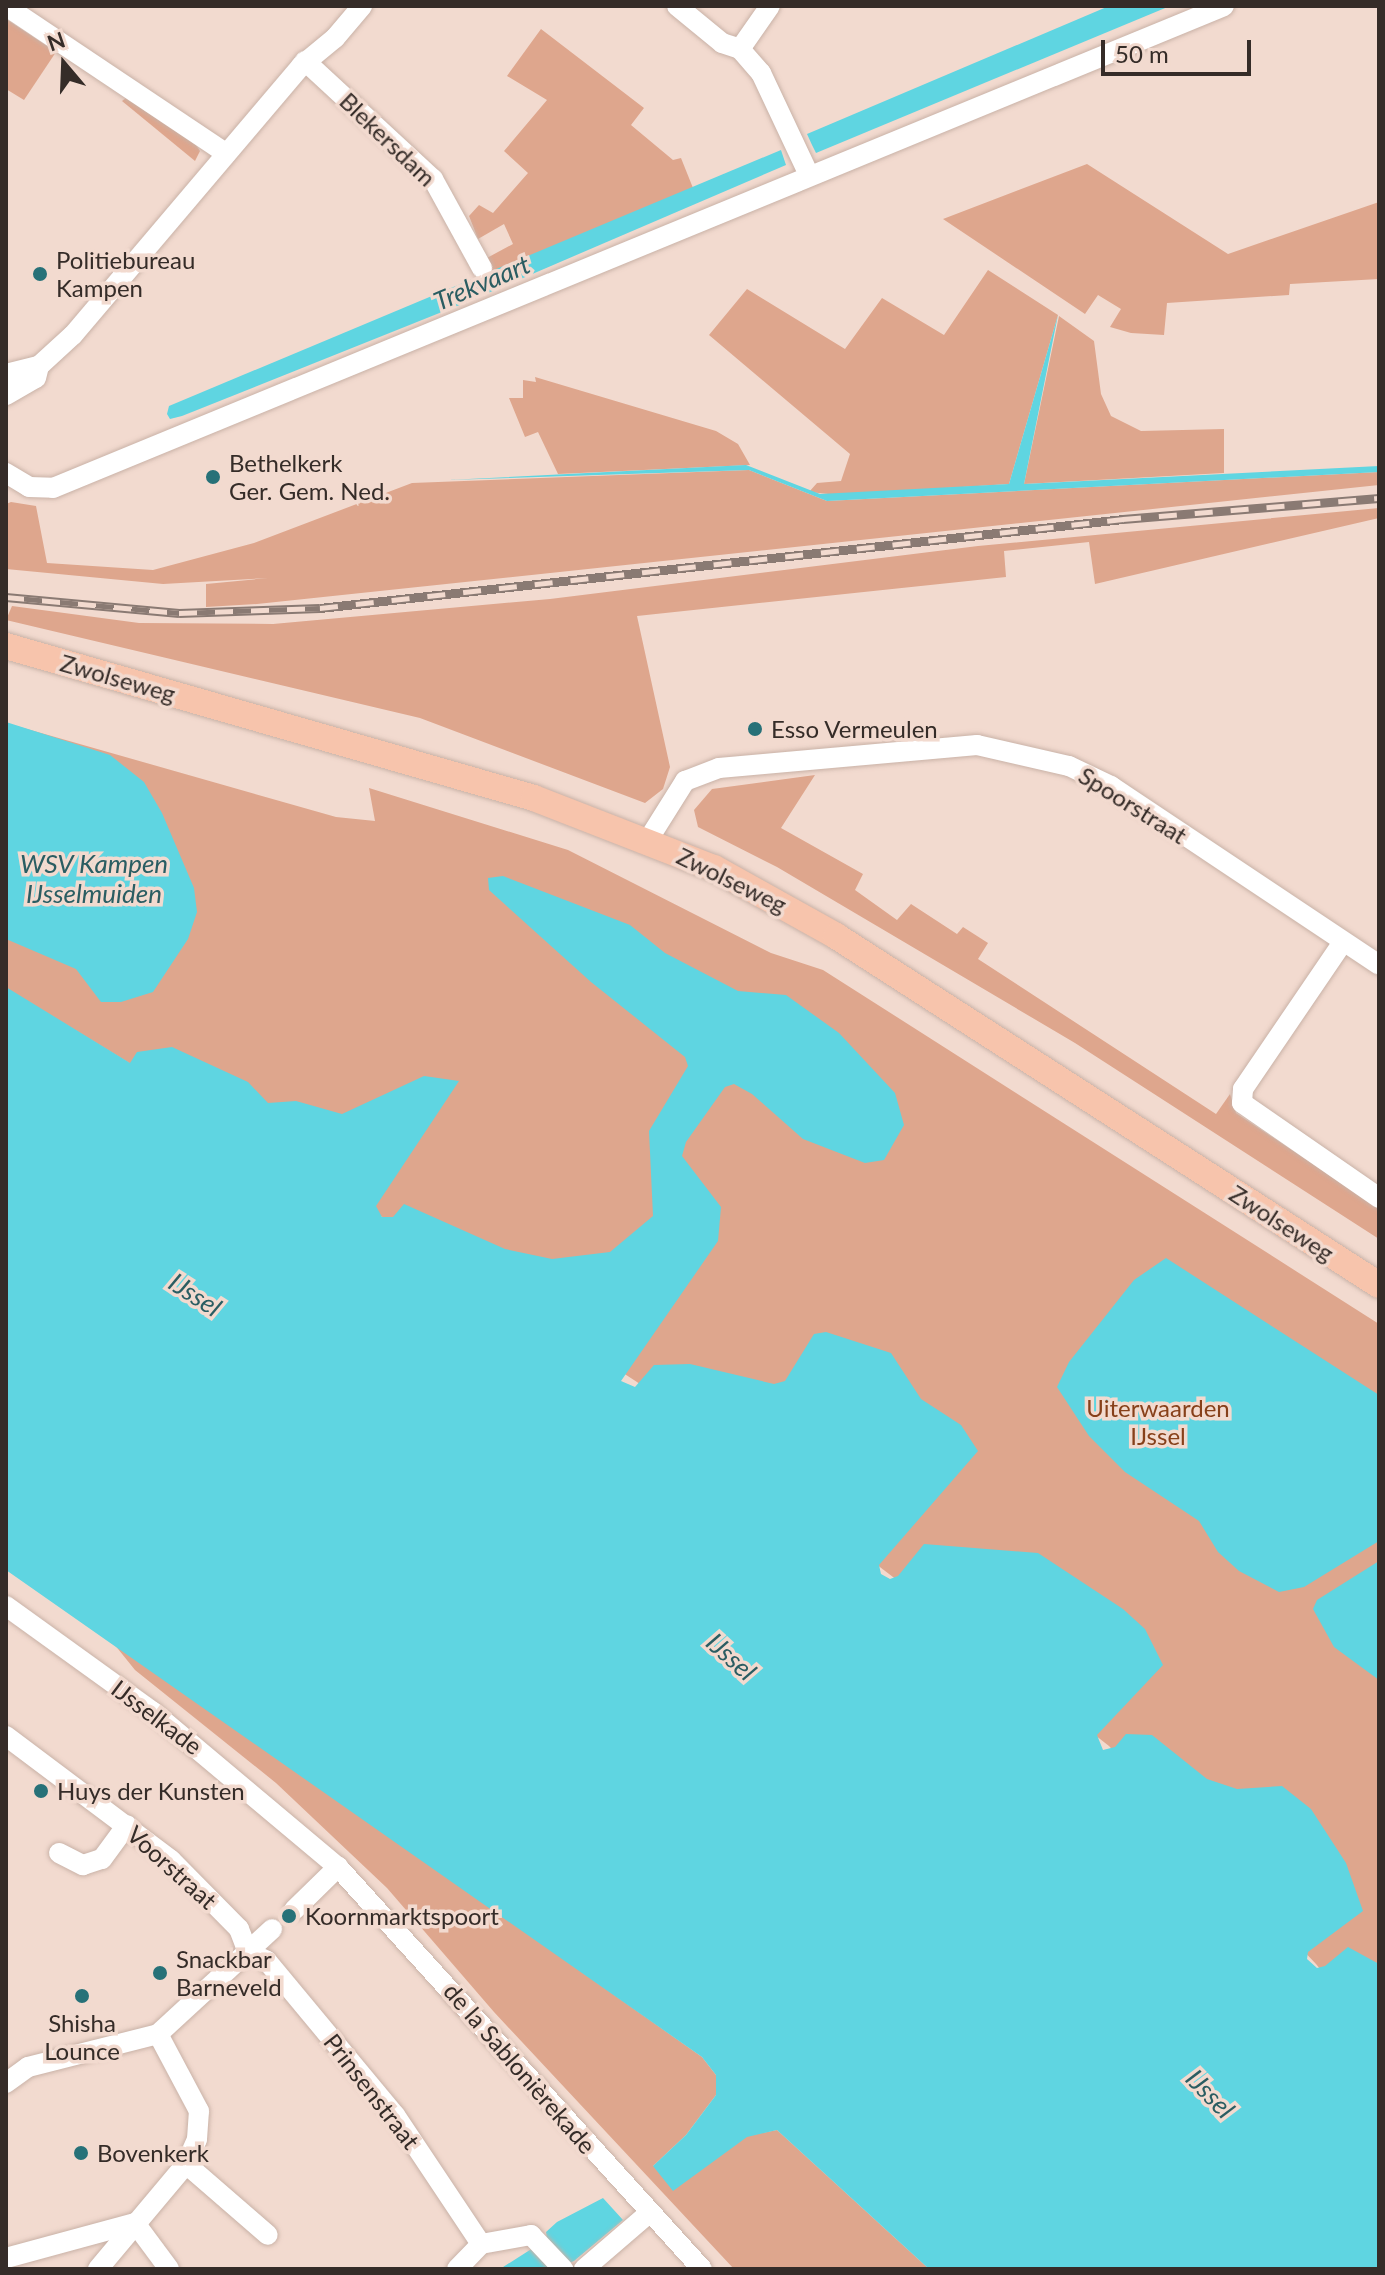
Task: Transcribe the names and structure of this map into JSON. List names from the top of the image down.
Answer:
{
  "streets": {
    "main road": ["Zwolseweg"],
    "street": [
      "Blekersdam",
      "Spoorstraat",
      "IJsselkade",
      "Voorstraat",
      "de la Sablonièrekade",
      "Prinsenstraat"
    ]
  },
  "crossings": [
    ["Zwolseweg", "Spoorstraat"],
    ["IJsselkade", "de la Sablonièrekade"],
    ["Voorstraat", "Prinsenstraat"]
  ],
  "water": ["Trekvaart", "WSV Kampen IJsselmuiden", "IJssel"],
  "parks": ["Uiterwaarden IJssel"],
  "places": [
    "Politiebureau Kampen",
    "Bethelkerk Ger. Gem. Ned.",
    "Esso Vermeulen",
    "Huys der Kunsten",
    "Koornmarktspoort",
    "Snackbar Barneveld",
    "Shisha Lounce",
    "Bovenkerk"
  ],
  "scale_bar": "50 m",
  "north": "top"
}
